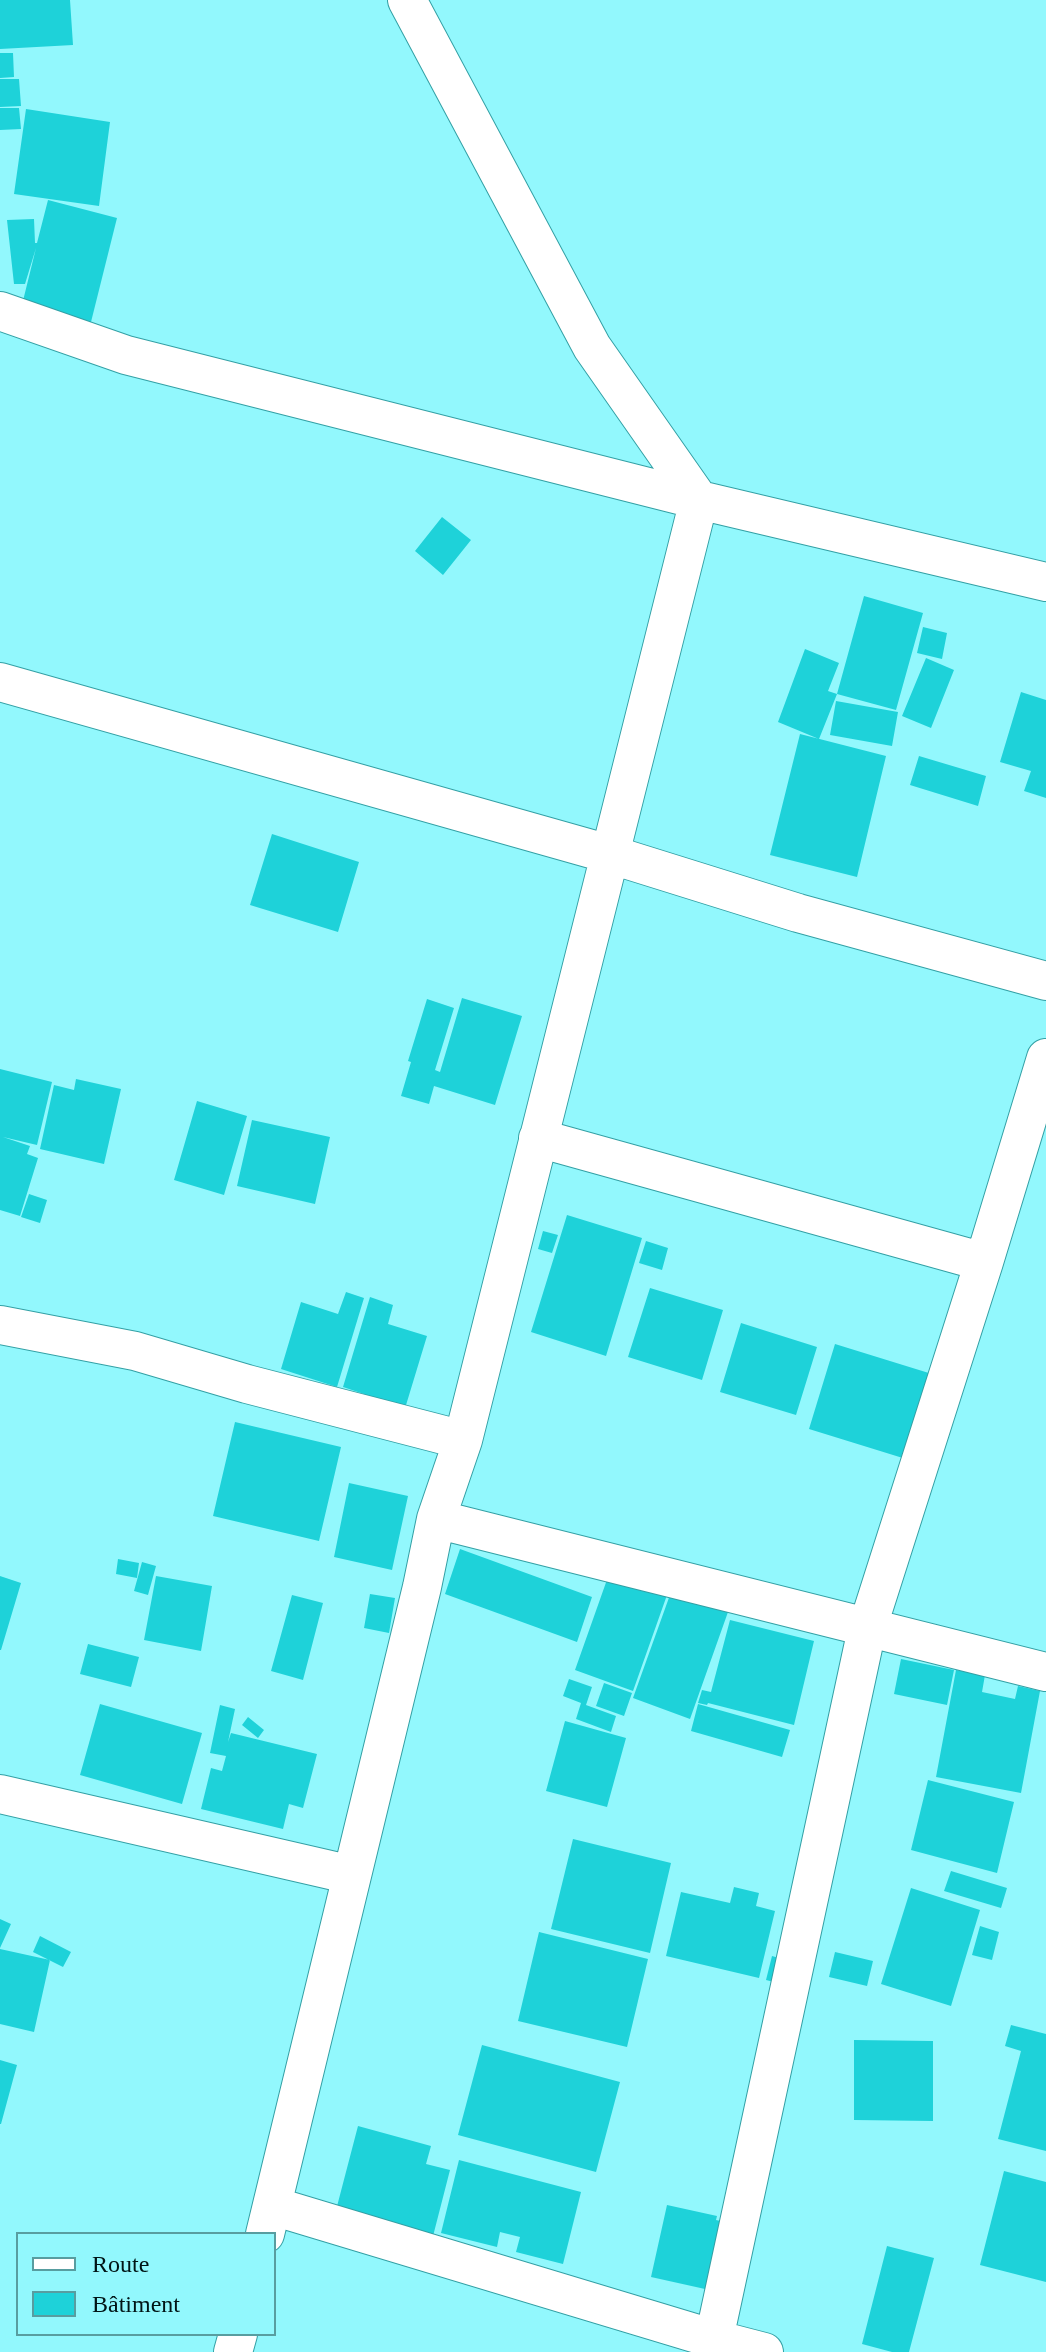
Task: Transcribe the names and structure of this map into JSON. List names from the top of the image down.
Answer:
{
  "legend": ["Route", "Bâtiment"]
}
